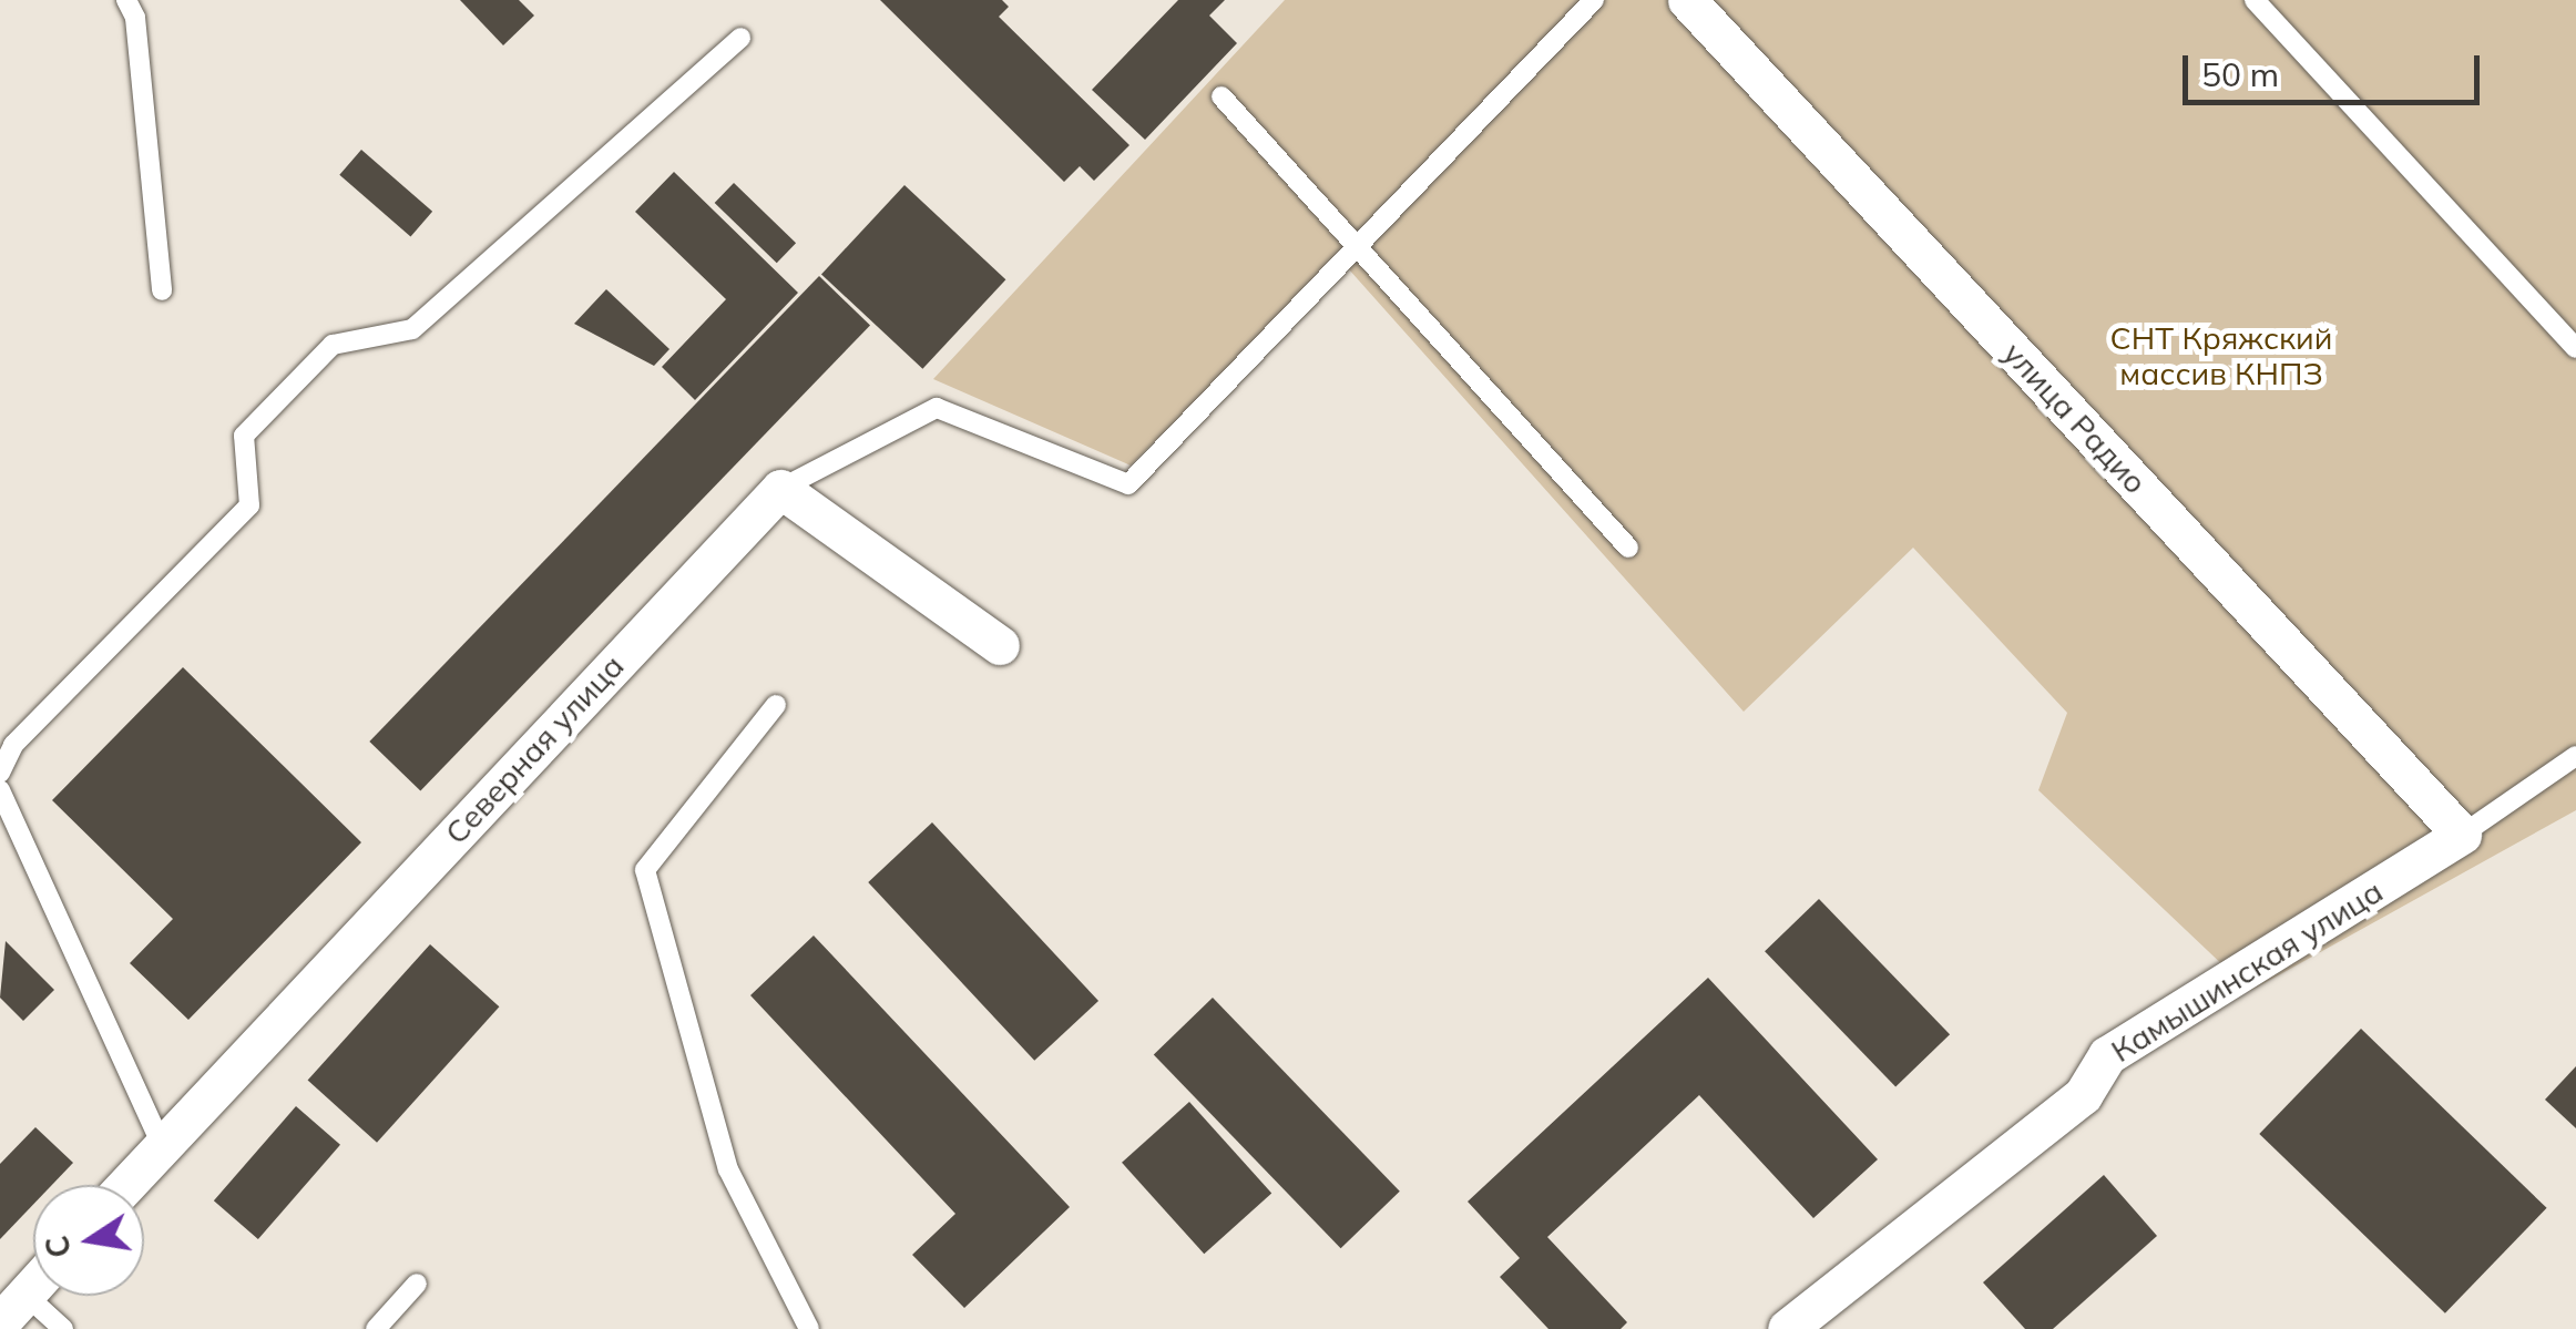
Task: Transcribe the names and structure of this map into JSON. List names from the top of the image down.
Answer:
{
  "streets": {
    "street": ["улица Радио", "Северная улица", "Камышинская улица"]
  },
  "crossings": [
    ["улица Радио", "Камышинская улица"]
  ],
  "parks": ["СНТ Кряжский массив КНПЗ"],
  "scale_bar": "50 m",
  "north": "left"
}
